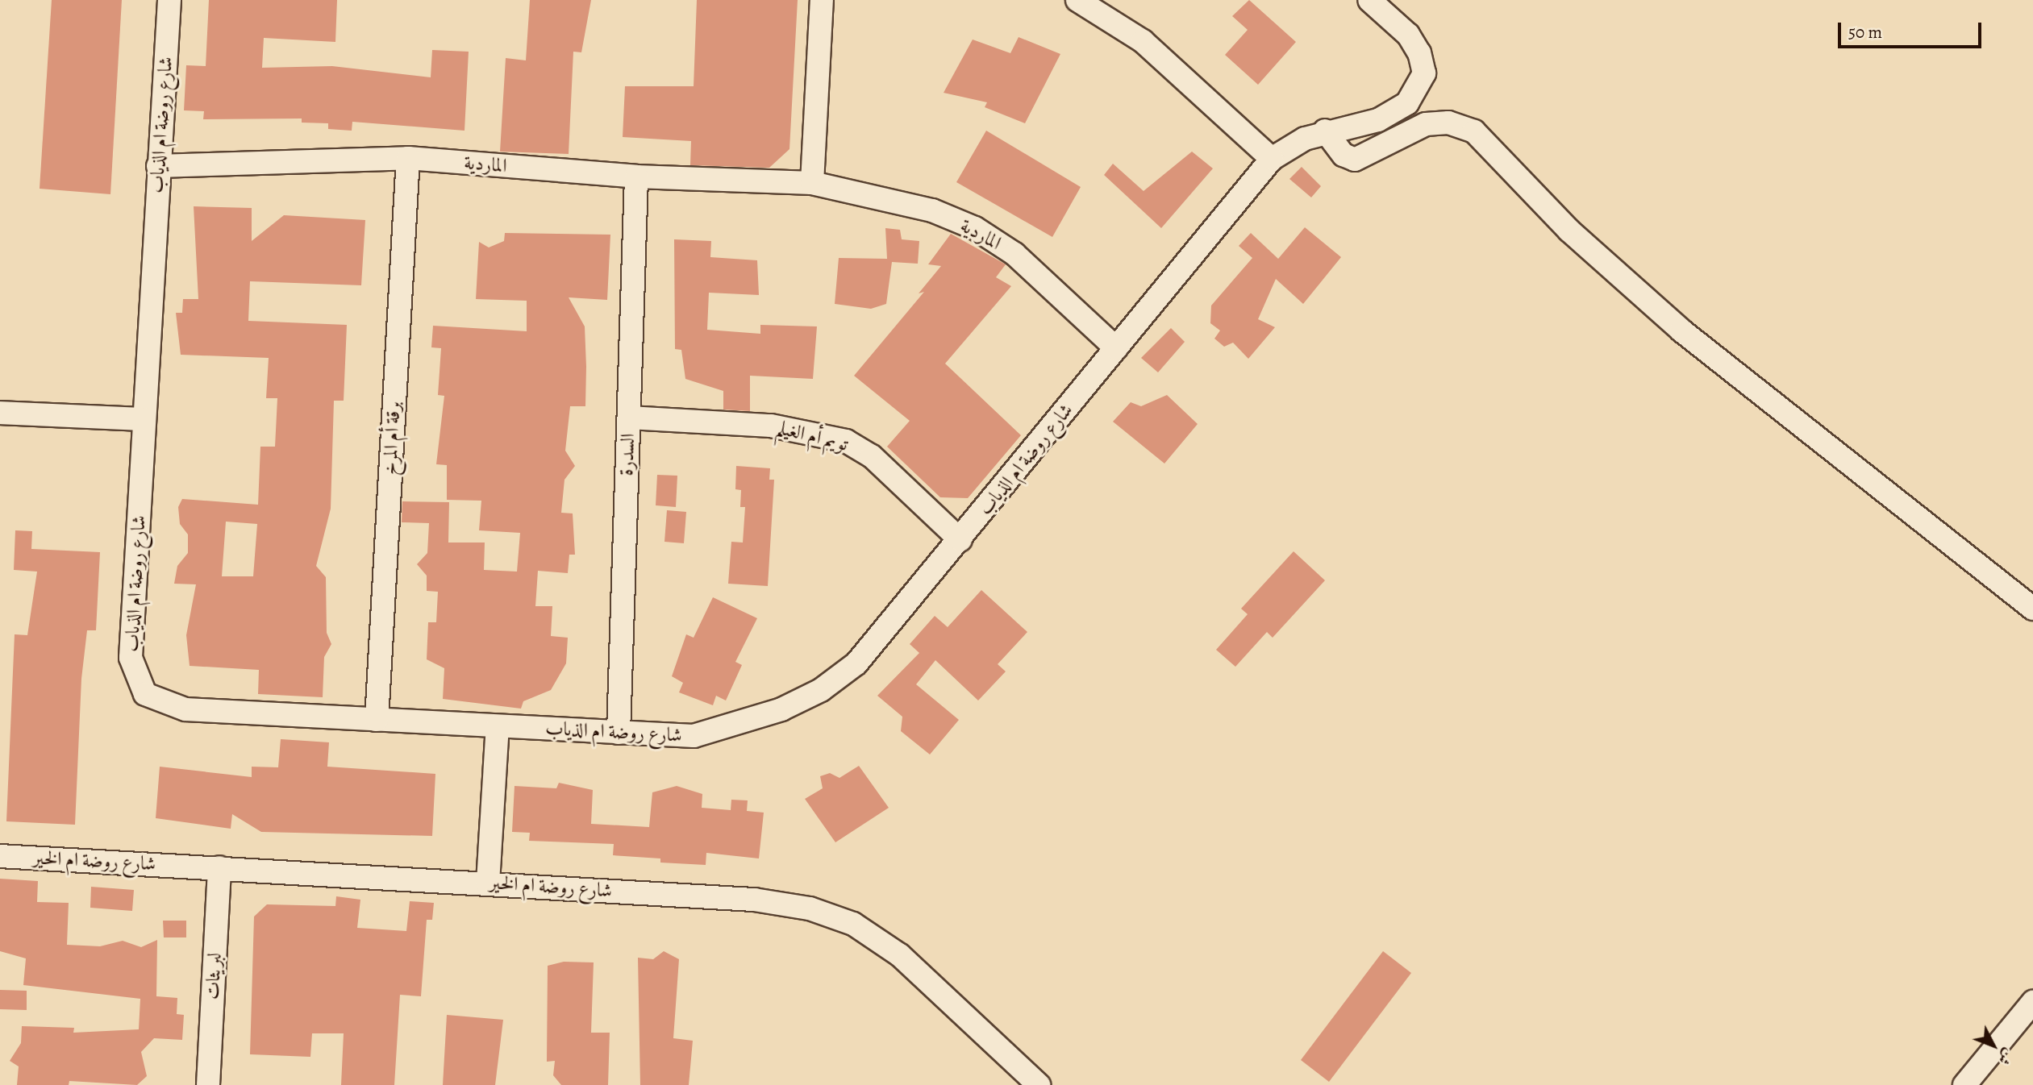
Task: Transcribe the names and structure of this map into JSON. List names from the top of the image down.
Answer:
{
  "streets": {
    "street": [
      "شارع روضة ام الذياب",
      "الماردية",
      "تويم أم الغيلم",
      "برقة أم المرخ",
      "السدرة",
      "شارع روضة ام الخير",
      "لبريثات"
    ]
  },
  "crossings": [
    ["شارع روضة ام الذياب", "الماردية"],
    ["شارع روضة ام الذياب", "تويم أم الغيلم"],
    ["شارع روضة ام الذياب", "برقة أم المرخ"],
    ["شارع روضة ام الذياب", "السدرة"],
    ["الماردية", "برقة أم المرخ"],
    ["الماردية", "السدرة"],
    ["تويم أم الغيلم", "السدرة"],
    ["شارع روضة ام الخير", "لبريثات"]
  ],
  "scale_bar": "50 m",
  "north": "bottom right"
}
